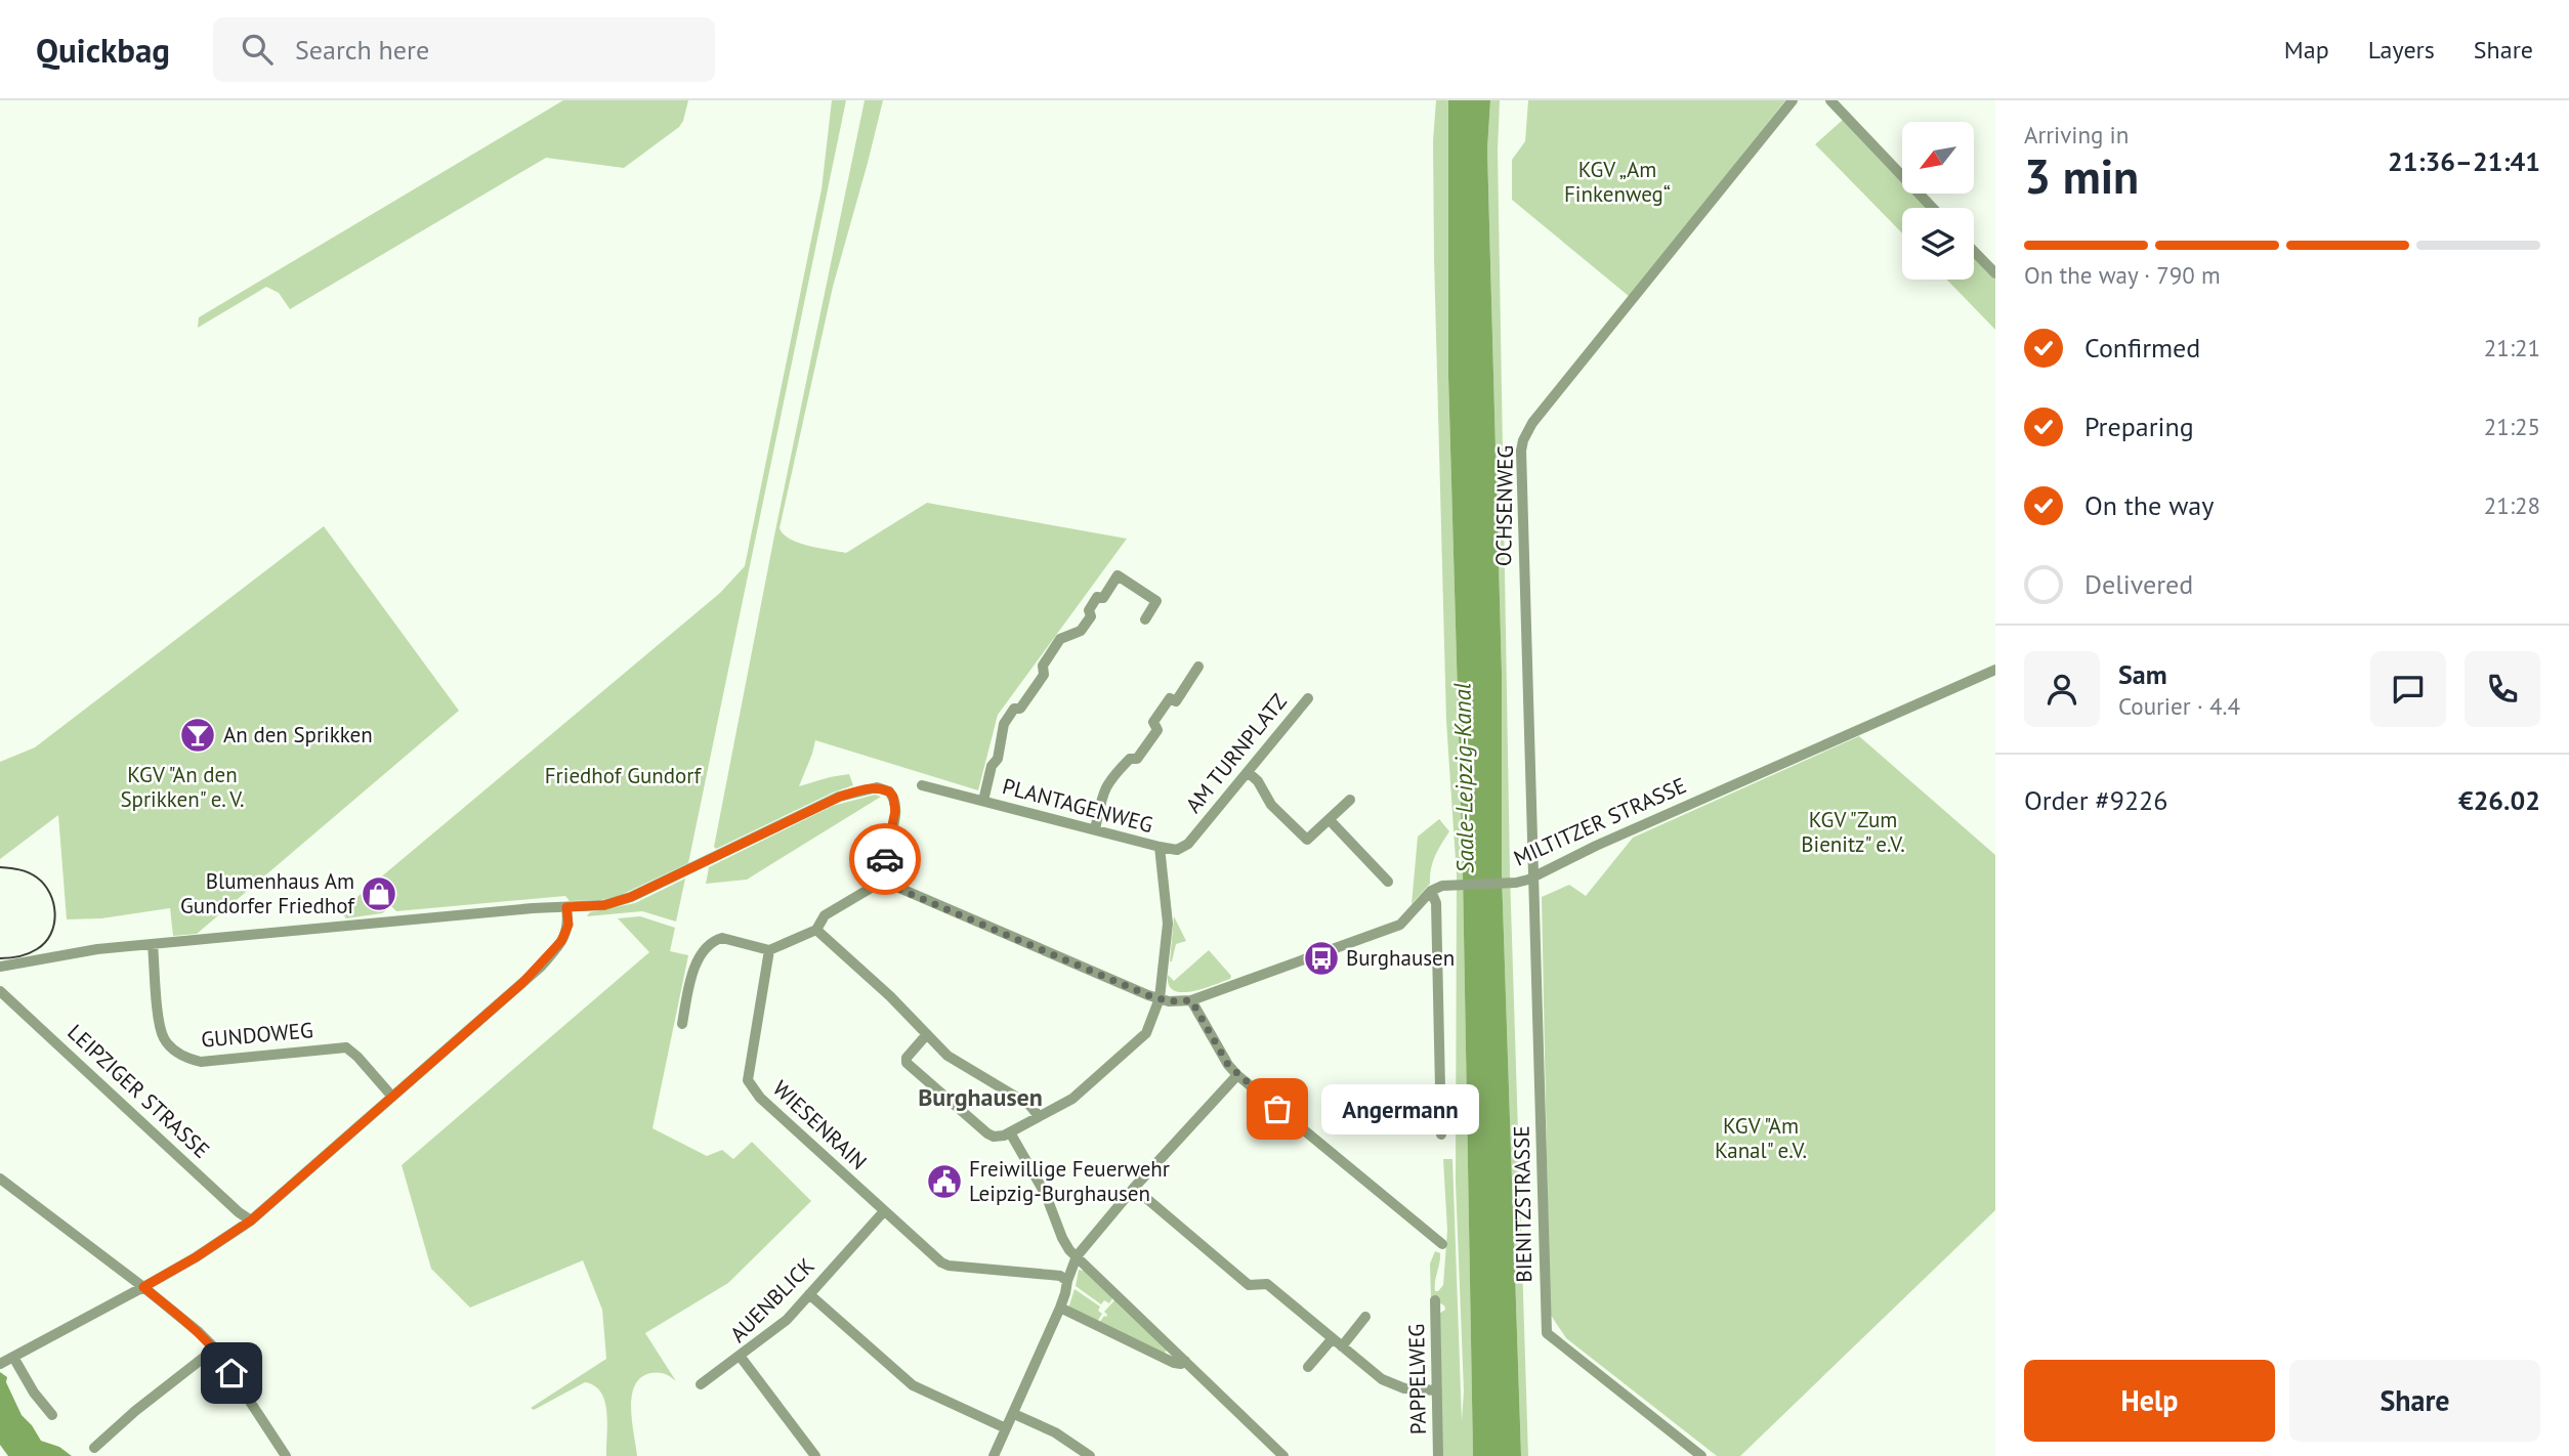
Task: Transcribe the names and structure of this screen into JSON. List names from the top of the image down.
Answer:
{
  "streets": {
    "street": [
      "OCHSENWEG",
      "AM TURNPLATZ",
      "PLANTAGENWEG",
      "MILTITZER STRASSE",
      "GUNDOWEG",
      "LEIPZIGER STRASSE",
      "WIESENRAIN",
      "BIENITZSTRASSE",
      "AUENBLICK",
      "PAPPELWEG"
    ]
  },
  "crossings": [
    ["OCHSENWEG", "MILTITZER STRASSE"],
    ["OCHSENWEG", "BIENITZSTRASSE"],
    ["AM TURNPLATZ", "PLANTAGENWEG"],
    ["MILTITZER STRASSE", "BIENITZSTRASSE"],
    ["WIESENRAIN", "AUENBLICK"]
  ],
  "districts": ["Burghausen"],
  "water": ["Saale-Leipzig-Kanal"],
  "parks": [
    "KGV „Am Finkenweg“",
    "KGV \"An den Sprikken\" e. V.",
    "Friedhof Gundorf",
    "KGV \"Zum Bienitz\" e.V.",
    "KGV \"Am Kanal\" e.V."
  ],
  "places": {
    "bar": ["An den Sprikken"],
    "shop": ["Blumenhaus Am Gundorfer Friedhof"],
    "bus stop": ["Burghausen"],
    "other": ["Angermann"],
    "public building": ["Freiwillige Feuerwehr Leipzig-Burghausen"]
  },
  "north": "bottom left",
  "page": {
    "header": "Quickbag",
    "search": "Search here",
    "nav": ["Map", "Layers", "Share"],
    "heading": ["3 min", "Arriving in", "21:36–21:41"],
    "panel": [
      "Sam",
      "Courier · 4.4",
      "Order #9226",
      "€26.02"
    ],
    "bar": "On the way · 790 m",
    "list": [
      ["Confirmed", "21:21"],
      ["Preparing", "21:25"],
      ["On the way", "21:28"],
      "Delivered"
    ],
    "bubble": "Angermann",
    "buttons": ["Help", "Share"]
  }
}
